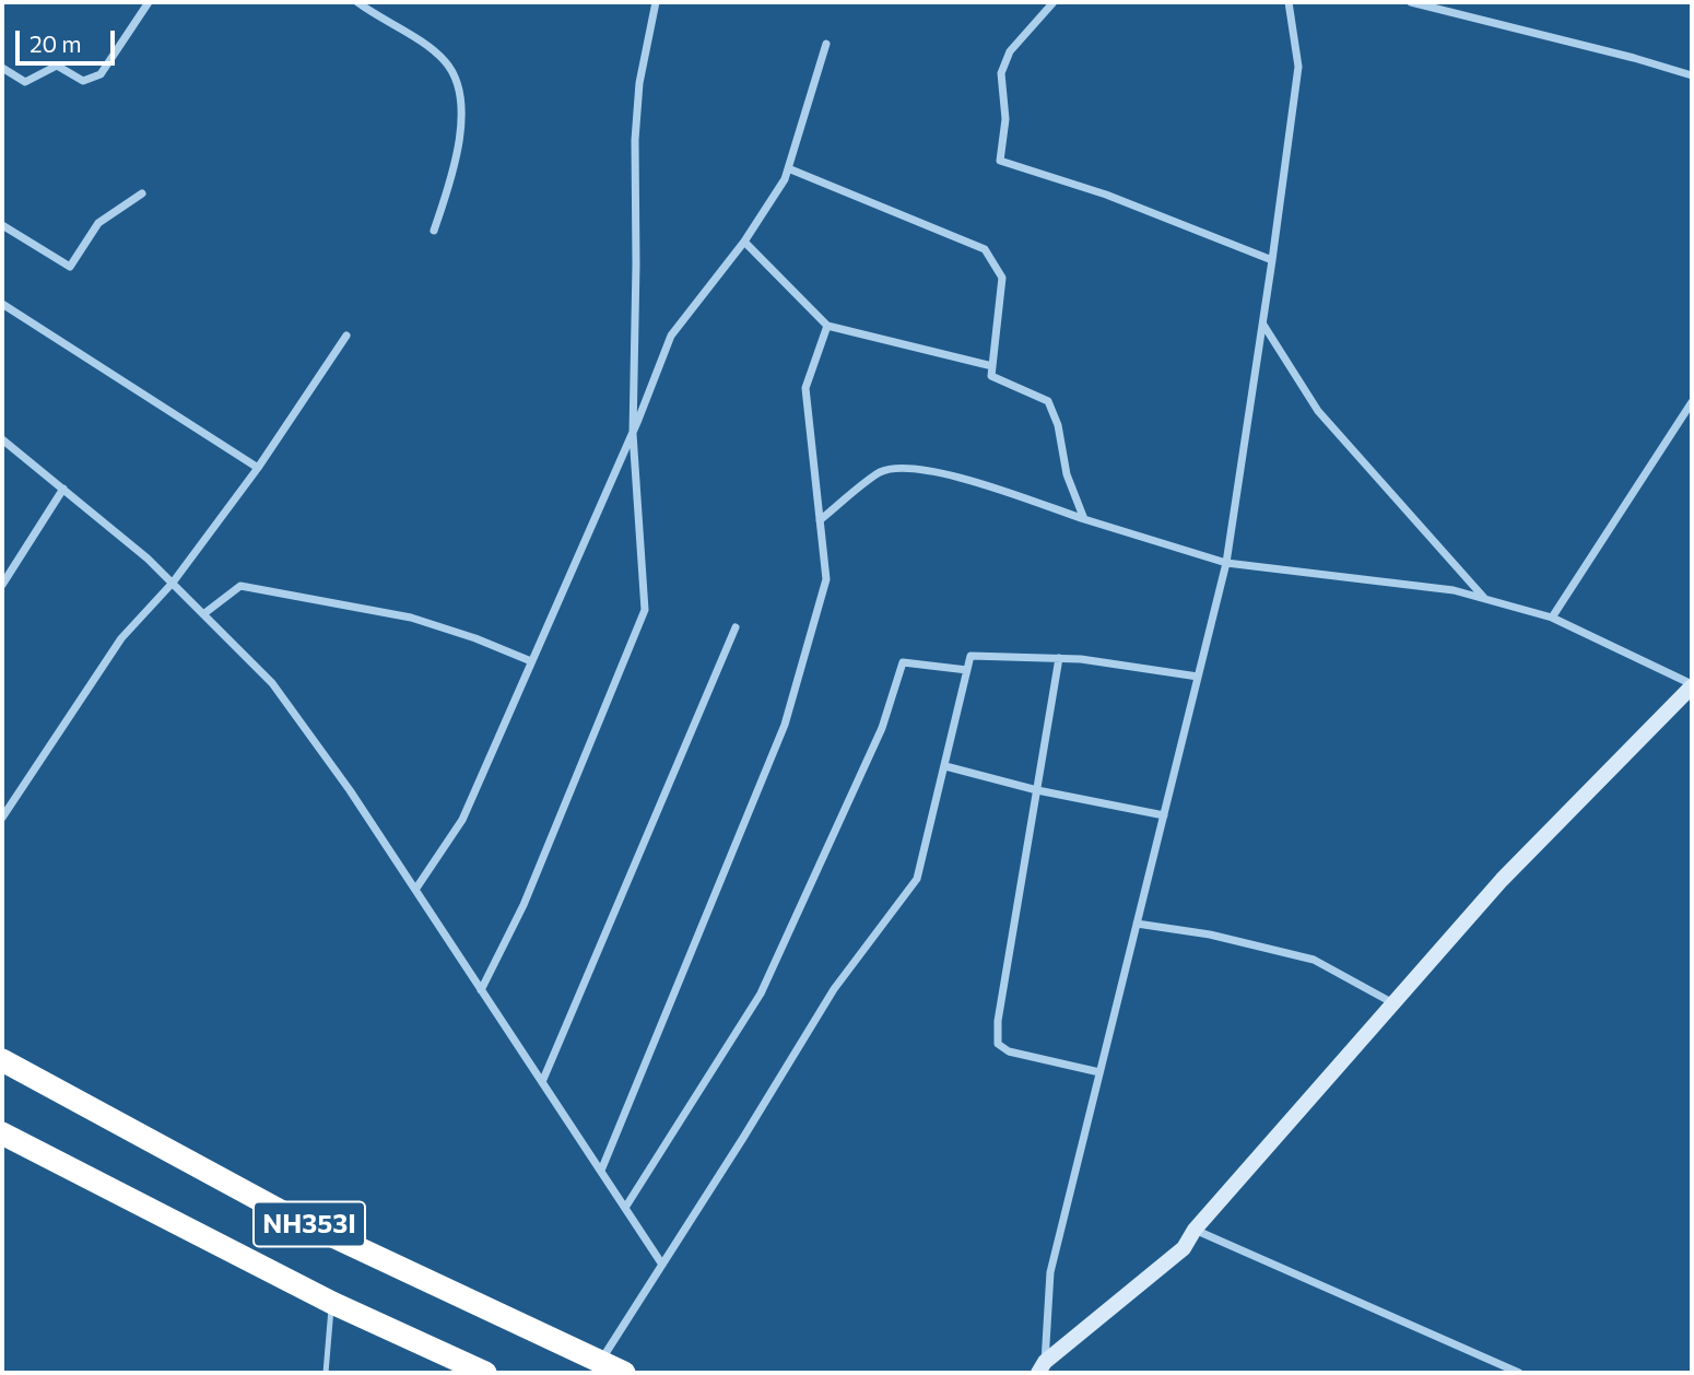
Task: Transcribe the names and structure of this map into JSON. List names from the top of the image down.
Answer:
{
  "streets": {
    "highway": ["NH353I"]
  },
  "scale_bar": "20 m"
}
